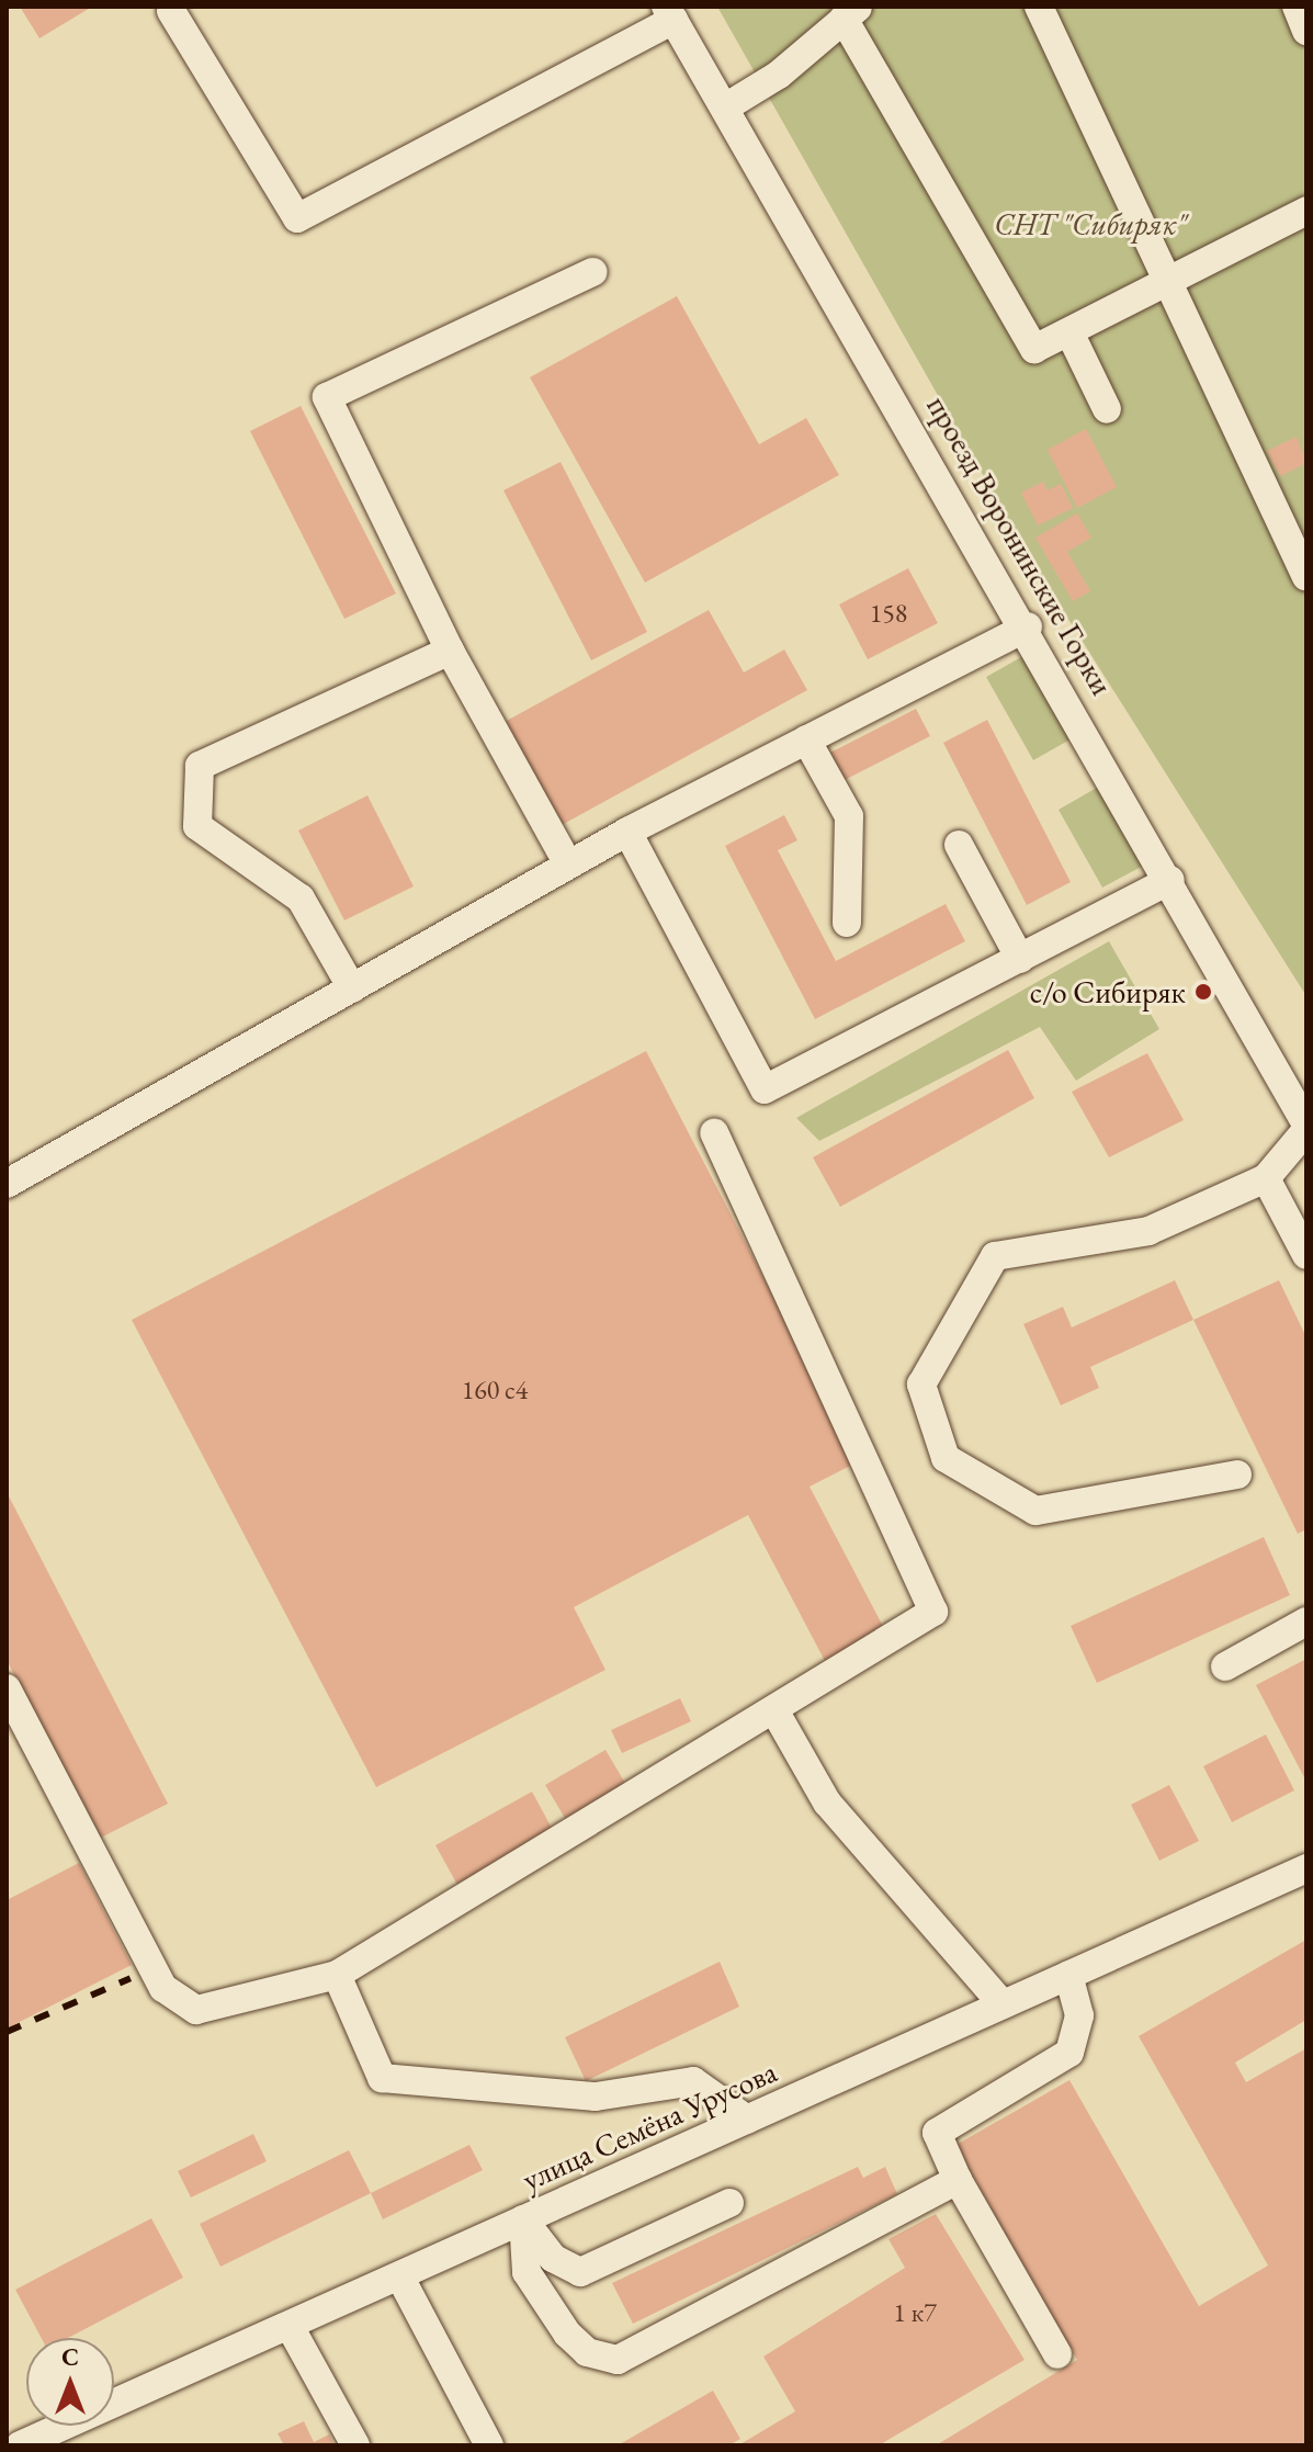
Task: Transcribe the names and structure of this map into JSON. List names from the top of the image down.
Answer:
{
  "streets": {
    "street": ["проезд Воронинские Горки", "улица Семёна Урусова"]
  },
  "parks": ["СНТ \"Сибиряк\""],
  "places": ["с/о Сибиряк"],
  "house_numbers": ["158", "160 с4", "1 к7"],
  "north": "top"
}
